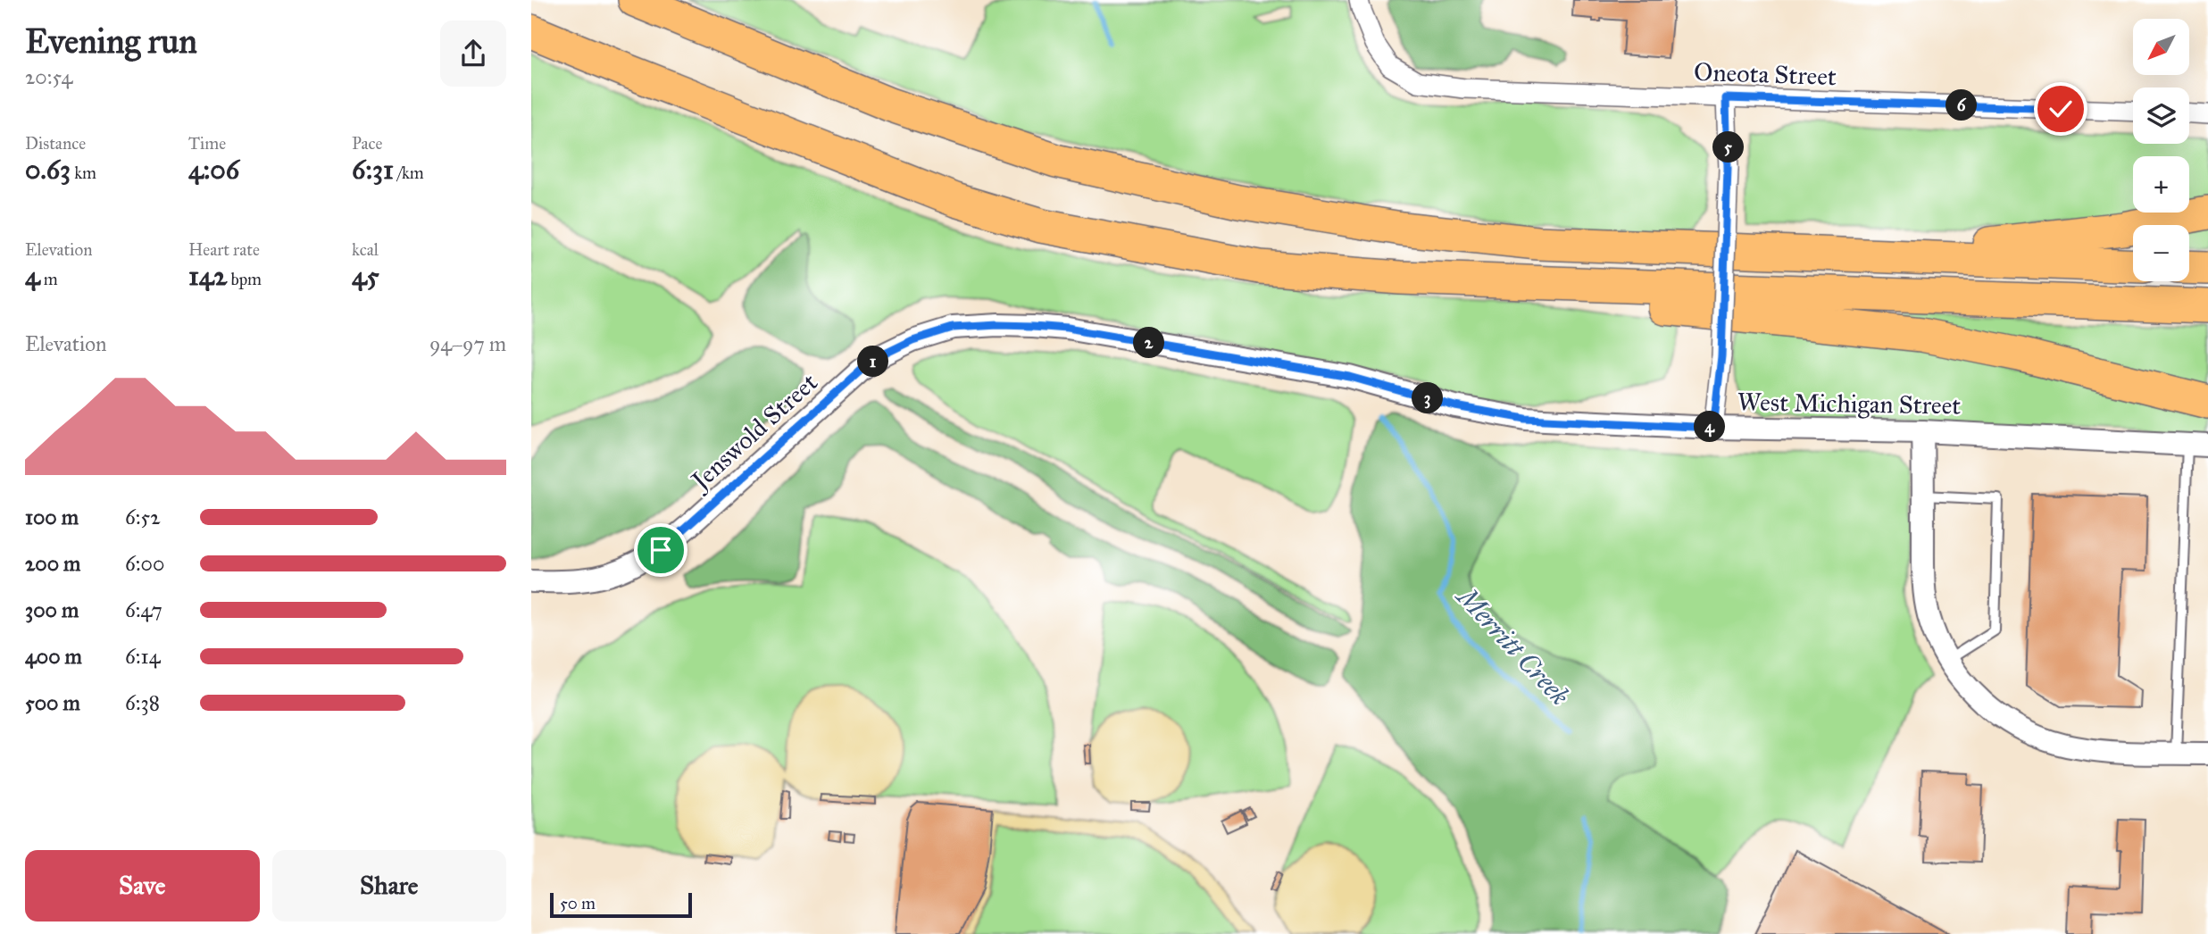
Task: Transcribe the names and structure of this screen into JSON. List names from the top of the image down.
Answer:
{
  "streets": {
    "street": ["Oneota Street", "West Michigan Street", "Jenswold Street"]
  },
  "crossings": [
    ["West Michigan Street", "Jenswold Street"]
  ],
  "water": ["Merritt Creek"],
  "scale_bar": "50 m",
  "north": "bottom left",
  "page": {
    "heading": ["Evening run", "20:54"],
    "map_buttons": ["+", "−"],
    "pins": [
      "6",
      "5",
      "2",
      "1",
      "3",
      "4"
    ],
    "stats": [
      ["Distance", "0.63 km"],
      ["Time", "4:06"],
      ["Pace", "6:31 /km"],
      ["Elevation", "4 m"],
      ["Heart rate", "142 bpm"],
      ["kcal", "45"]
    ],
    "chart": ["Elevation", "94–97 m"],
    "list": [
      {
        "name": "100 m",
        "note": "6:52"
      },
      {
        "name": "200 m",
        "note": "6:00"
      },
      {
        "name": "300 m",
        "note": "6:47"
      },
      {
        "name": "400 m",
        "note": "6:14"
      },
      {
        "name": "500 m",
        "note": "6:38"
      }
    ],
    "buttons": ["Save", "Share"],
    "scale": "50 m"
  }
}
